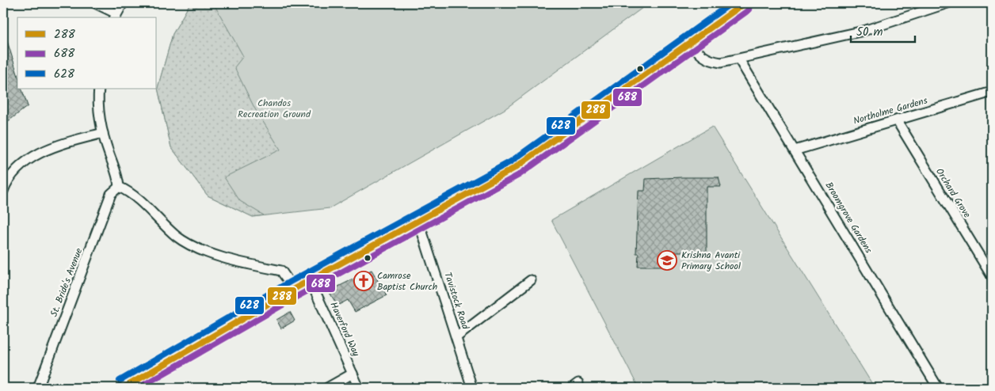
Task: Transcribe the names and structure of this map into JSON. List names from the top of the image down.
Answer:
{
  "streets": {
    "street": [
      "Northolme Gardens",
      "Orchard Grove",
      "Broomgrove Gardens",
      "St. Bride's Avenue",
      "Tavistock Road",
      "Haverford Way"
    ]
  },
  "crossings": [
    ["Northolme Gardens", "Orchard Grove"],
    ["Northolme Gardens", "Broomgrove Gardens"]
  ],
  "parks": ["Chandos Recreation Ground"],
  "places": {
    "school or university": ["Krishna Avanti Primary School"],
    "church": ["Camrose Baptist Church"]
  },
  "lines": ["transit line 288", "transit line 628", "transit line 688"],
  "legend": ["288", "688", "628"],
  "scale_bar": "50 m"
}
